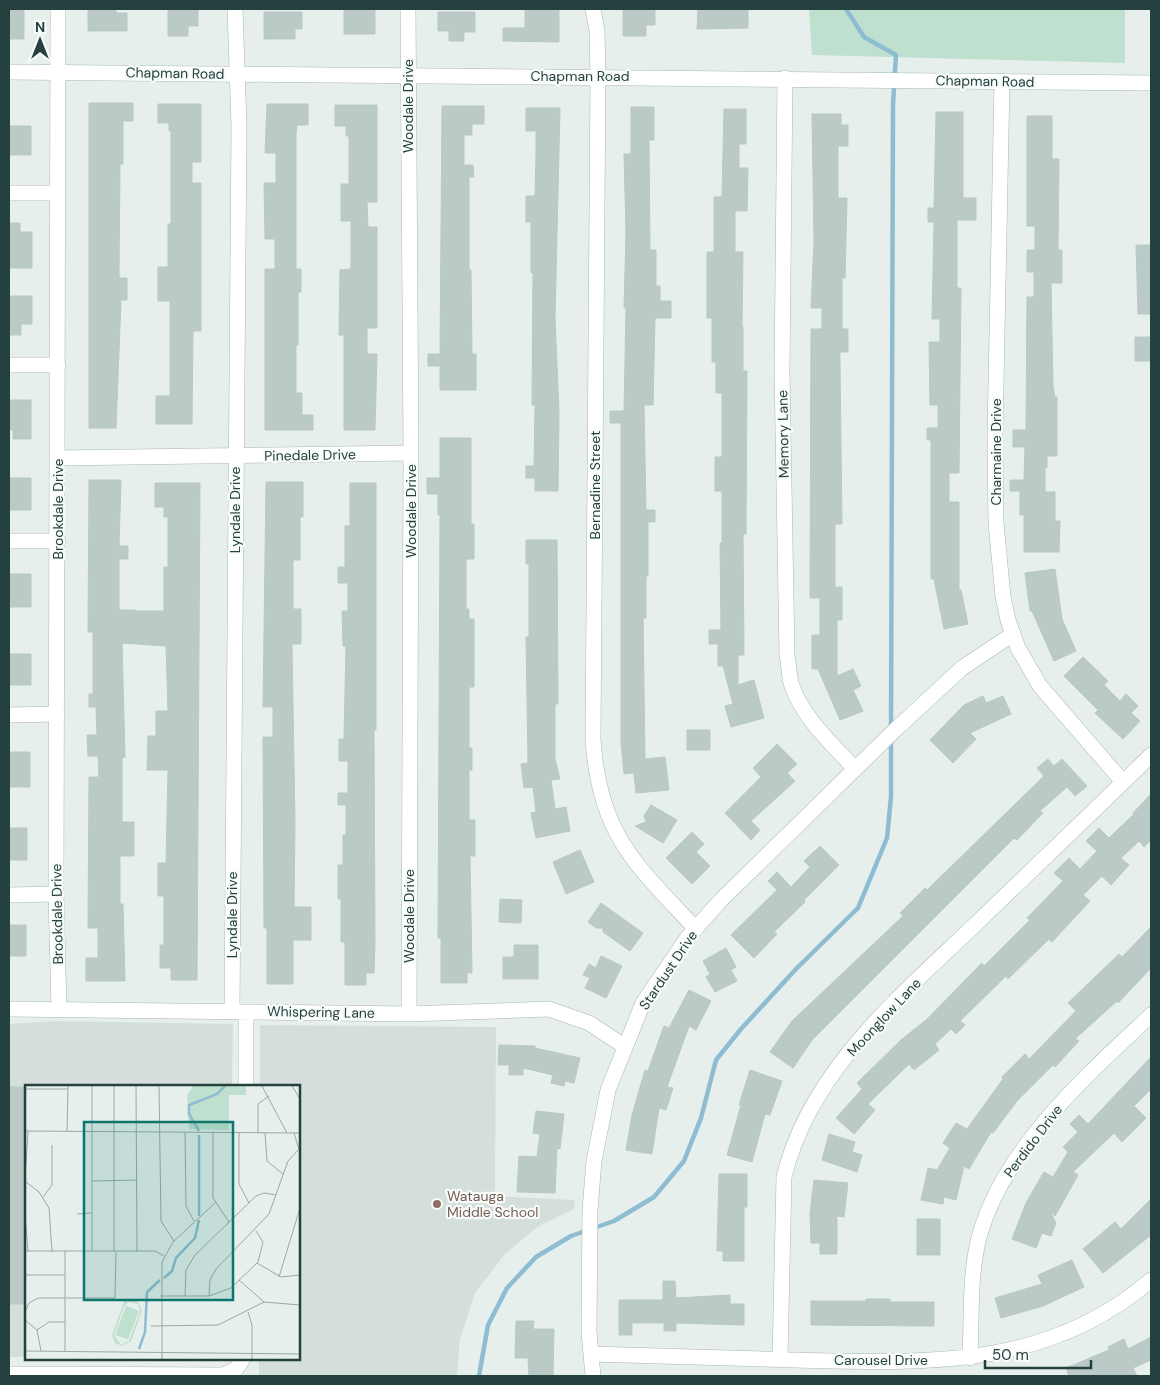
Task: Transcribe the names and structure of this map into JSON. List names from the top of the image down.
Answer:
{
  "streets": {
    "street": [
      "Chapman Road",
      "Woodale Drive",
      "Memory Lane",
      "Charmaine Drive",
      "Pinedale Drive",
      "Bernadine Street",
      "Brookdale Drive",
      "Lyndale Drive",
      "Stardust Drive",
      "Whispering Lane",
      "Moonglow Lane",
      "Perdido Drive",
      "Carousel Drive"
    ]
  },
  "crossings": [
    ["Chapman Road", "Woodale Drive"],
    ["Chapman Road", "Memory Lane"],
    ["Chapman Road", "Charmaine Drive"],
    ["Chapman Road", "Bernadine Street"],
    ["Chapman Road", "Brookdale Drive"],
    ["Chapman Road", "Lyndale Drive"],
    ["Woodale Drive", "Pinedale Drive"],
    ["Woodale Drive", "Whispering Lane"],
    ["Memory Lane", "Stardust Drive"],
    ["Charmaine Drive", "Stardust Drive"],
    ["Charmaine Drive", "Moonglow Lane"],
    ["Pinedale Drive", "Brookdale Drive"],
    ["Pinedale Drive", "Lyndale Drive"],
    ["Bernadine Street", "Stardust Drive"],
    ["Brookdale Drive", "Whispering Lane"],
    ["Lyndale Drive", "Whispering Lane"],
    ["Stardust Drive", "Whispering Lane"],
    ["Stardust Drive", "Carousel Drive"],
    ["Moonglow Lane", "Carousel Drive"],
    ["Perdido Drive", "Carousel Drive"]
  ],
  "places": ["Watauga Middle School"],
  "scale_bar": "50 m",
  "north": "top"
}
